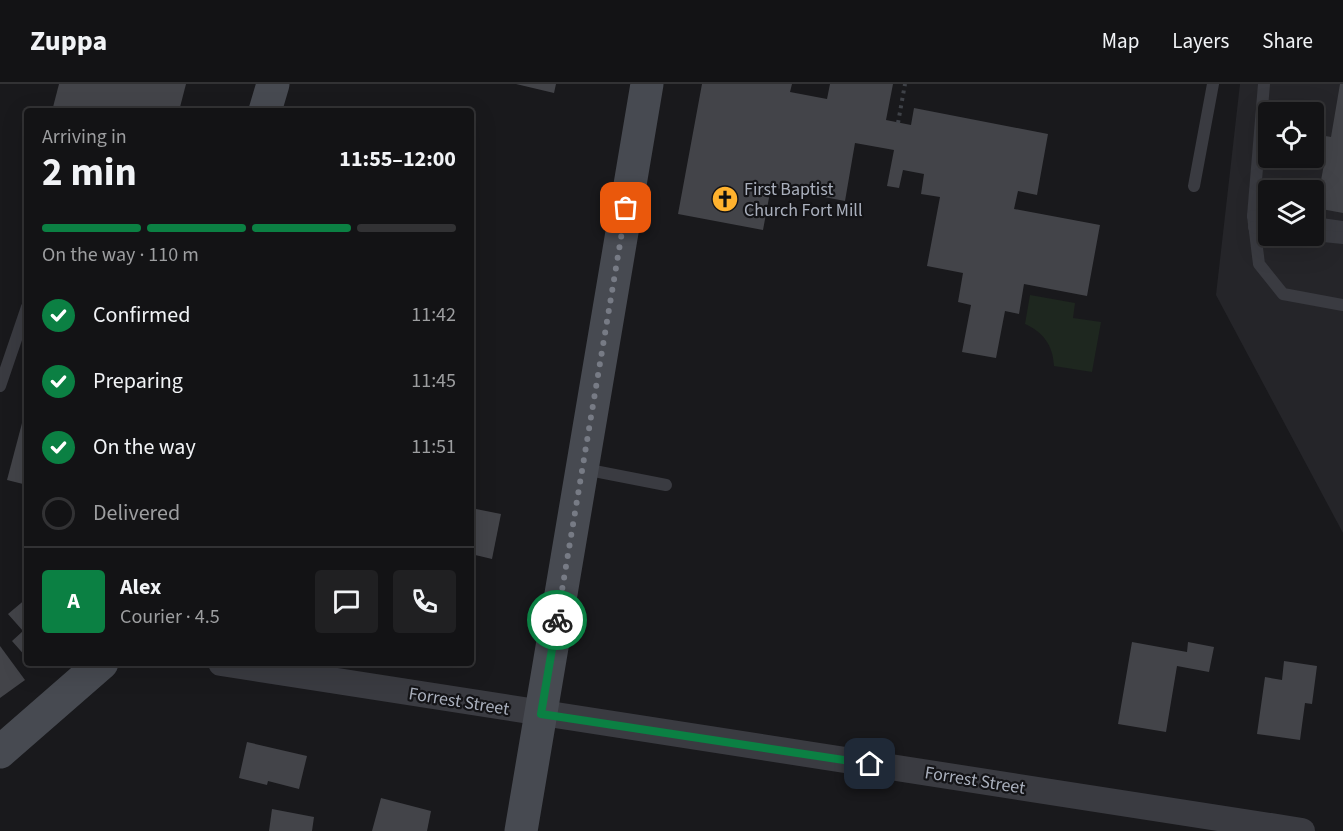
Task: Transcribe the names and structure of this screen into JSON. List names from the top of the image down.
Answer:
{
  "streets": {
    "street": ["Forrest Street"]
  },
  "places": {
    "church": ["First Baptist Church Fort Mill"]
  },
  "page": {
    "header": "Zuppa",
    "nav": ["Map", "Layers", "Share"],
    "heading": ["2 min", "Arriving in", "11:55–12:00"],
    "panel": ["Alex", "Courier · 4.5"],
    "bar": "On the way · 110 m",
    "list": [
      ["Confirmed", "11:42"],
      ["Preparing", "11:45"],
      ["On the way", "11:51"],
      "Delivered"
    ],
    "round": "A"
  }
}
